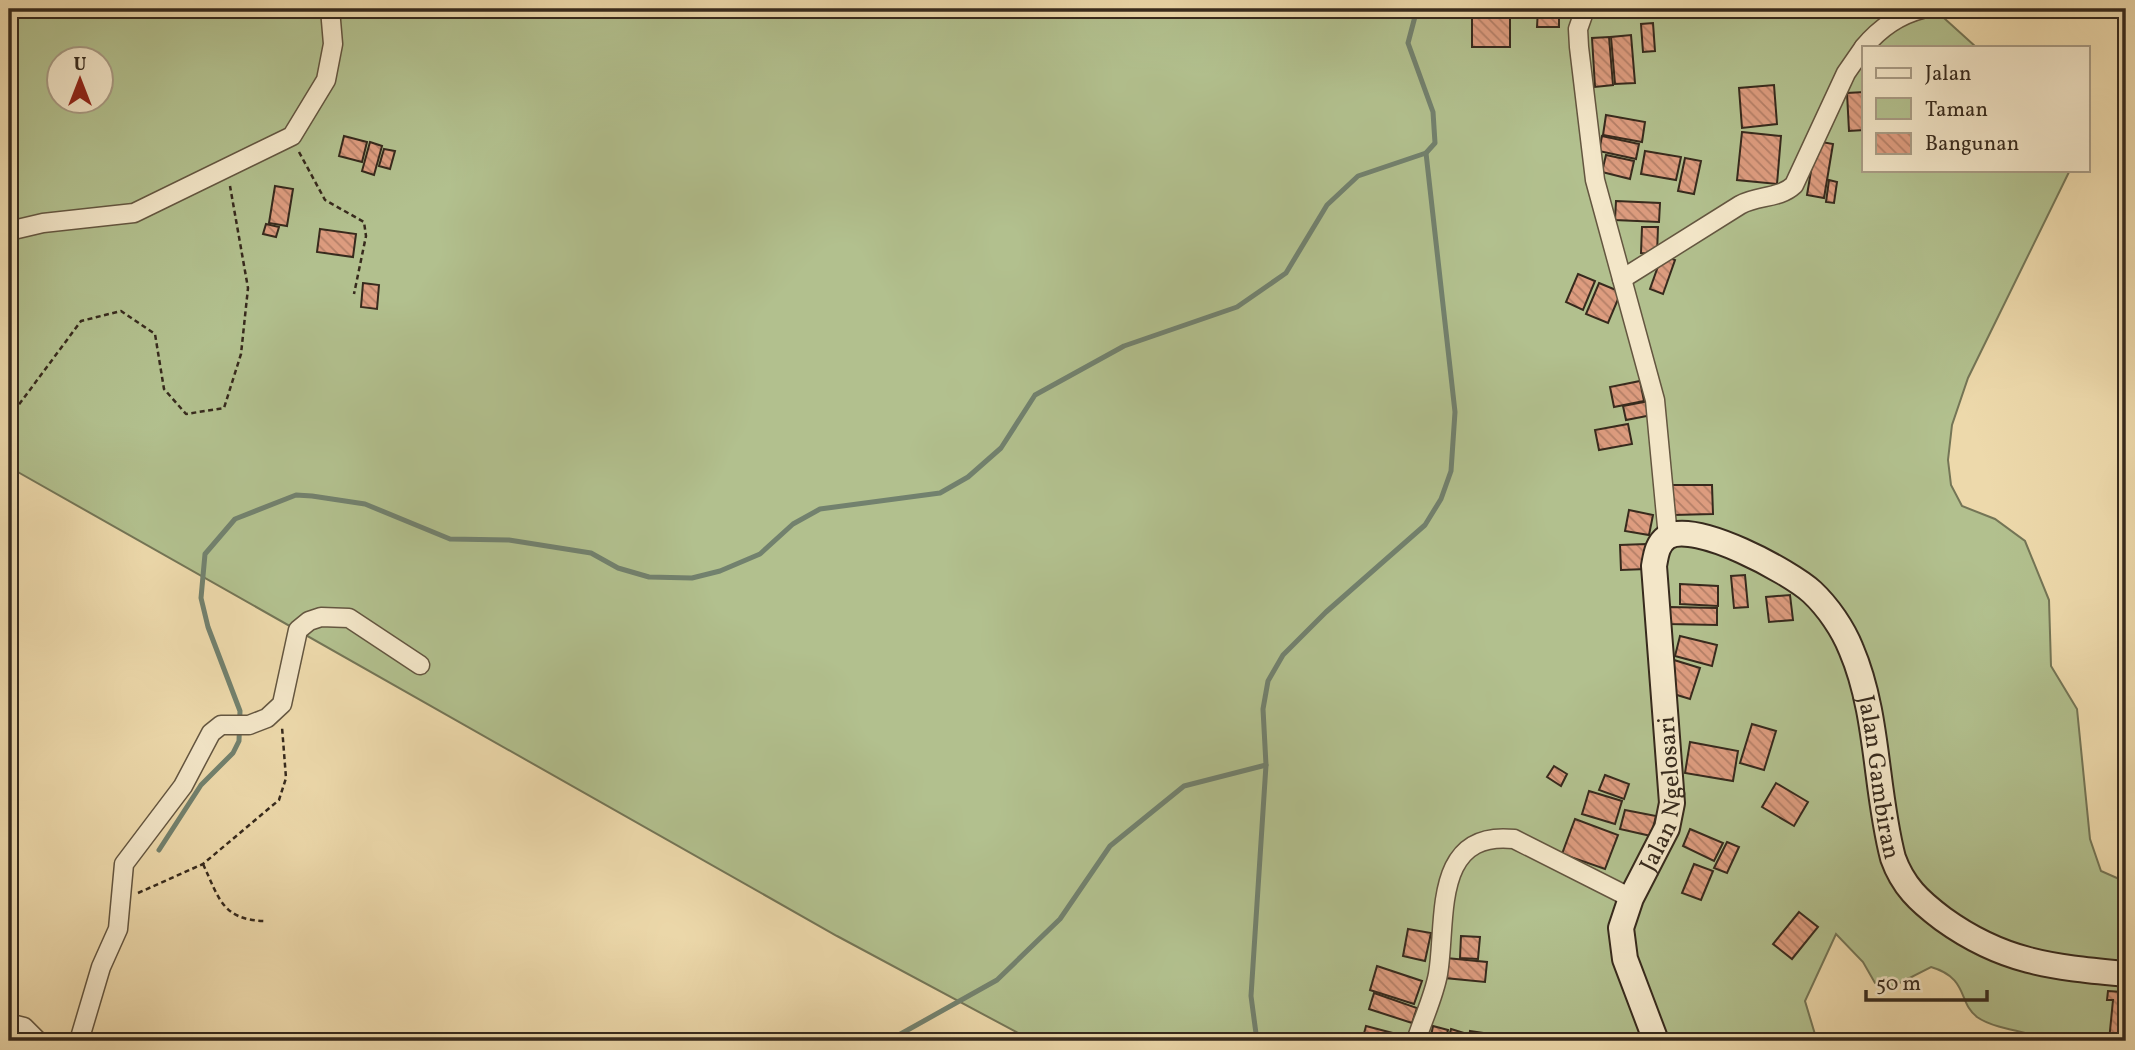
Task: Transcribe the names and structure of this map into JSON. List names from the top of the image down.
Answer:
{
  "streets": {
    "street": ["Jalan Gambiran", "Jalan Ngelosari"]
  },
  "crossings": [
    ["Jalan Gambiran", "Jalan Ngelosari"]
  ],
  "legend": ["Jalan", "Taman", "Bangunan"],
  "scale_bar": "50 m",
  "north": "top"
}
